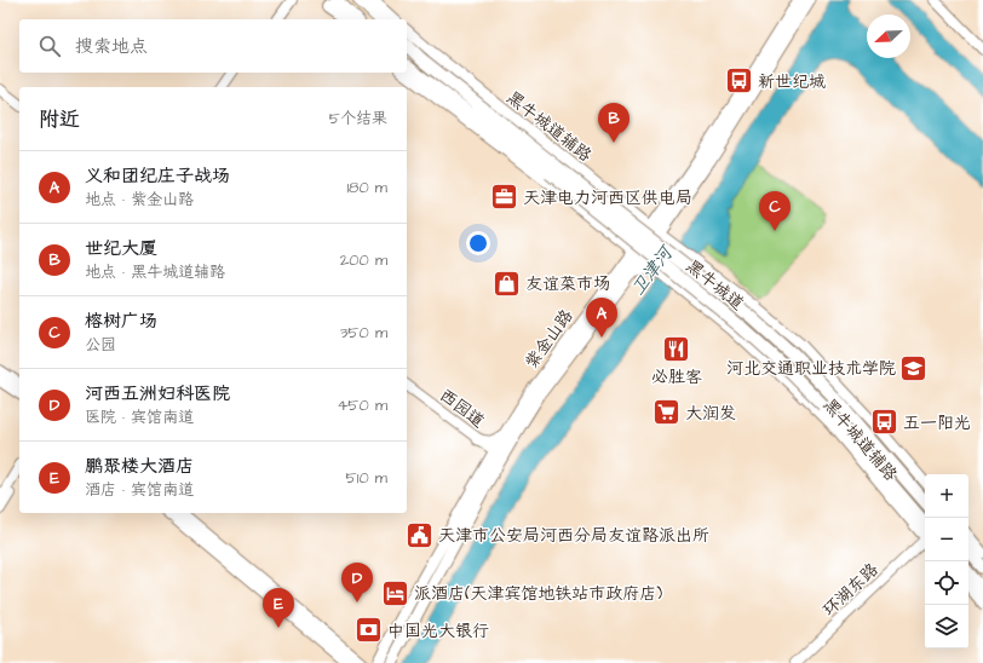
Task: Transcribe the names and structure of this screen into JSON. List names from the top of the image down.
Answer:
{
  "streets": {
    "highway": ["黑牛城道"],
    "main road": [
      "黑牛城道辅路",
      "紫金山路",
      "西园道",
      "环湖东路"
    ]
  },
  "crossings": [
    ["黑牛城道辅路", "紫金山路"],
    ["紫金山路", "西园道"]
  ],
  "water": ["卫津河"],
  "places": {
    "bus stop": ["新世纪城", "五一阳光"],
    "office": ["天津电力河西区供电局"],
    "shop": ["友谊菜市场"],
    "restaurant": ["必胜客"],
    "school or university": ["河北交通职业技术学院"],
    "supermarket": ["大润发"],
    "public building": ["天津市公安局河西分局友谊路派出所"],
    "hotel": ["派酒店(天津宾馆地铁站市政府店)"],
    "bank": ["中国光大银行"]
  },
  "north": "bottom left",
  "page": {
    "search": "搜索地点",
    "heading": ["附近", "5个结果"],
    "pins": [
      "B",
      "C",
      "A",
      "D",
      "E"
    ],
    "list": [
      {
        "mark": "A",
        "name": "义和团纪庄子战场",
        "note": "地点 · 紫金山路",
        "value": "180 m"
      },
      {
        "mark": "B",
        "name": "世纪大厦",
        "note": "地点 · 黑牛城道辅路",
        "value": "200 m"
      },
      {
        "mark": "C",
        "name": "榕树广场",
        "note": "公园",
        "value": "350 m"
      },
      {
        "mark": "D",
        "name": "河西五洲妇科医院",
        "note": "医院 · 宾馆南道",
        "value": "450 m"
      },
      {
        "mark": "E",
        "name": "鹏聚楼大酒店",
        "note": "酒店 · 宾馆南道",
        "value": "510 m"
      }
    ],
    "map_buttons": ["+", "−"]
  }
}
